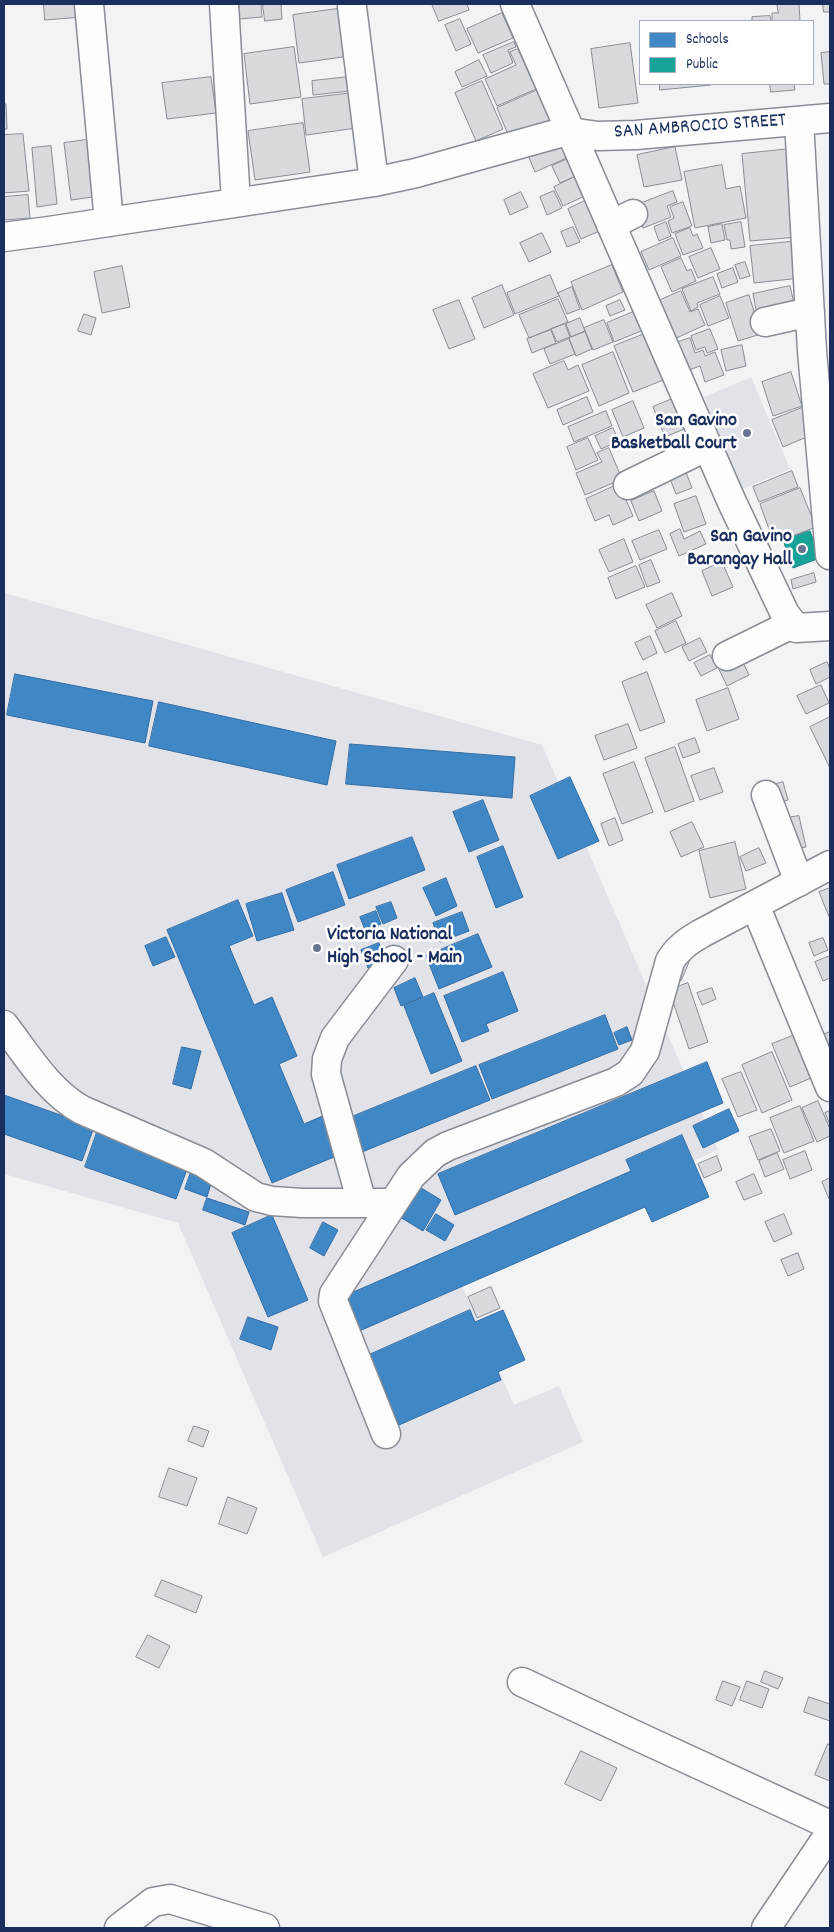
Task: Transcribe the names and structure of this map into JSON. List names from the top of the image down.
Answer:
{
  "streets": {
    "street": ["SAN AMBROCIO STREET"]
  },
  "places": ["San Gavino Basketball Court", "San Gavino Barangay Hall", "Victoria National High School - Main"],
  "legend": ["Schools", "Public"]
}
